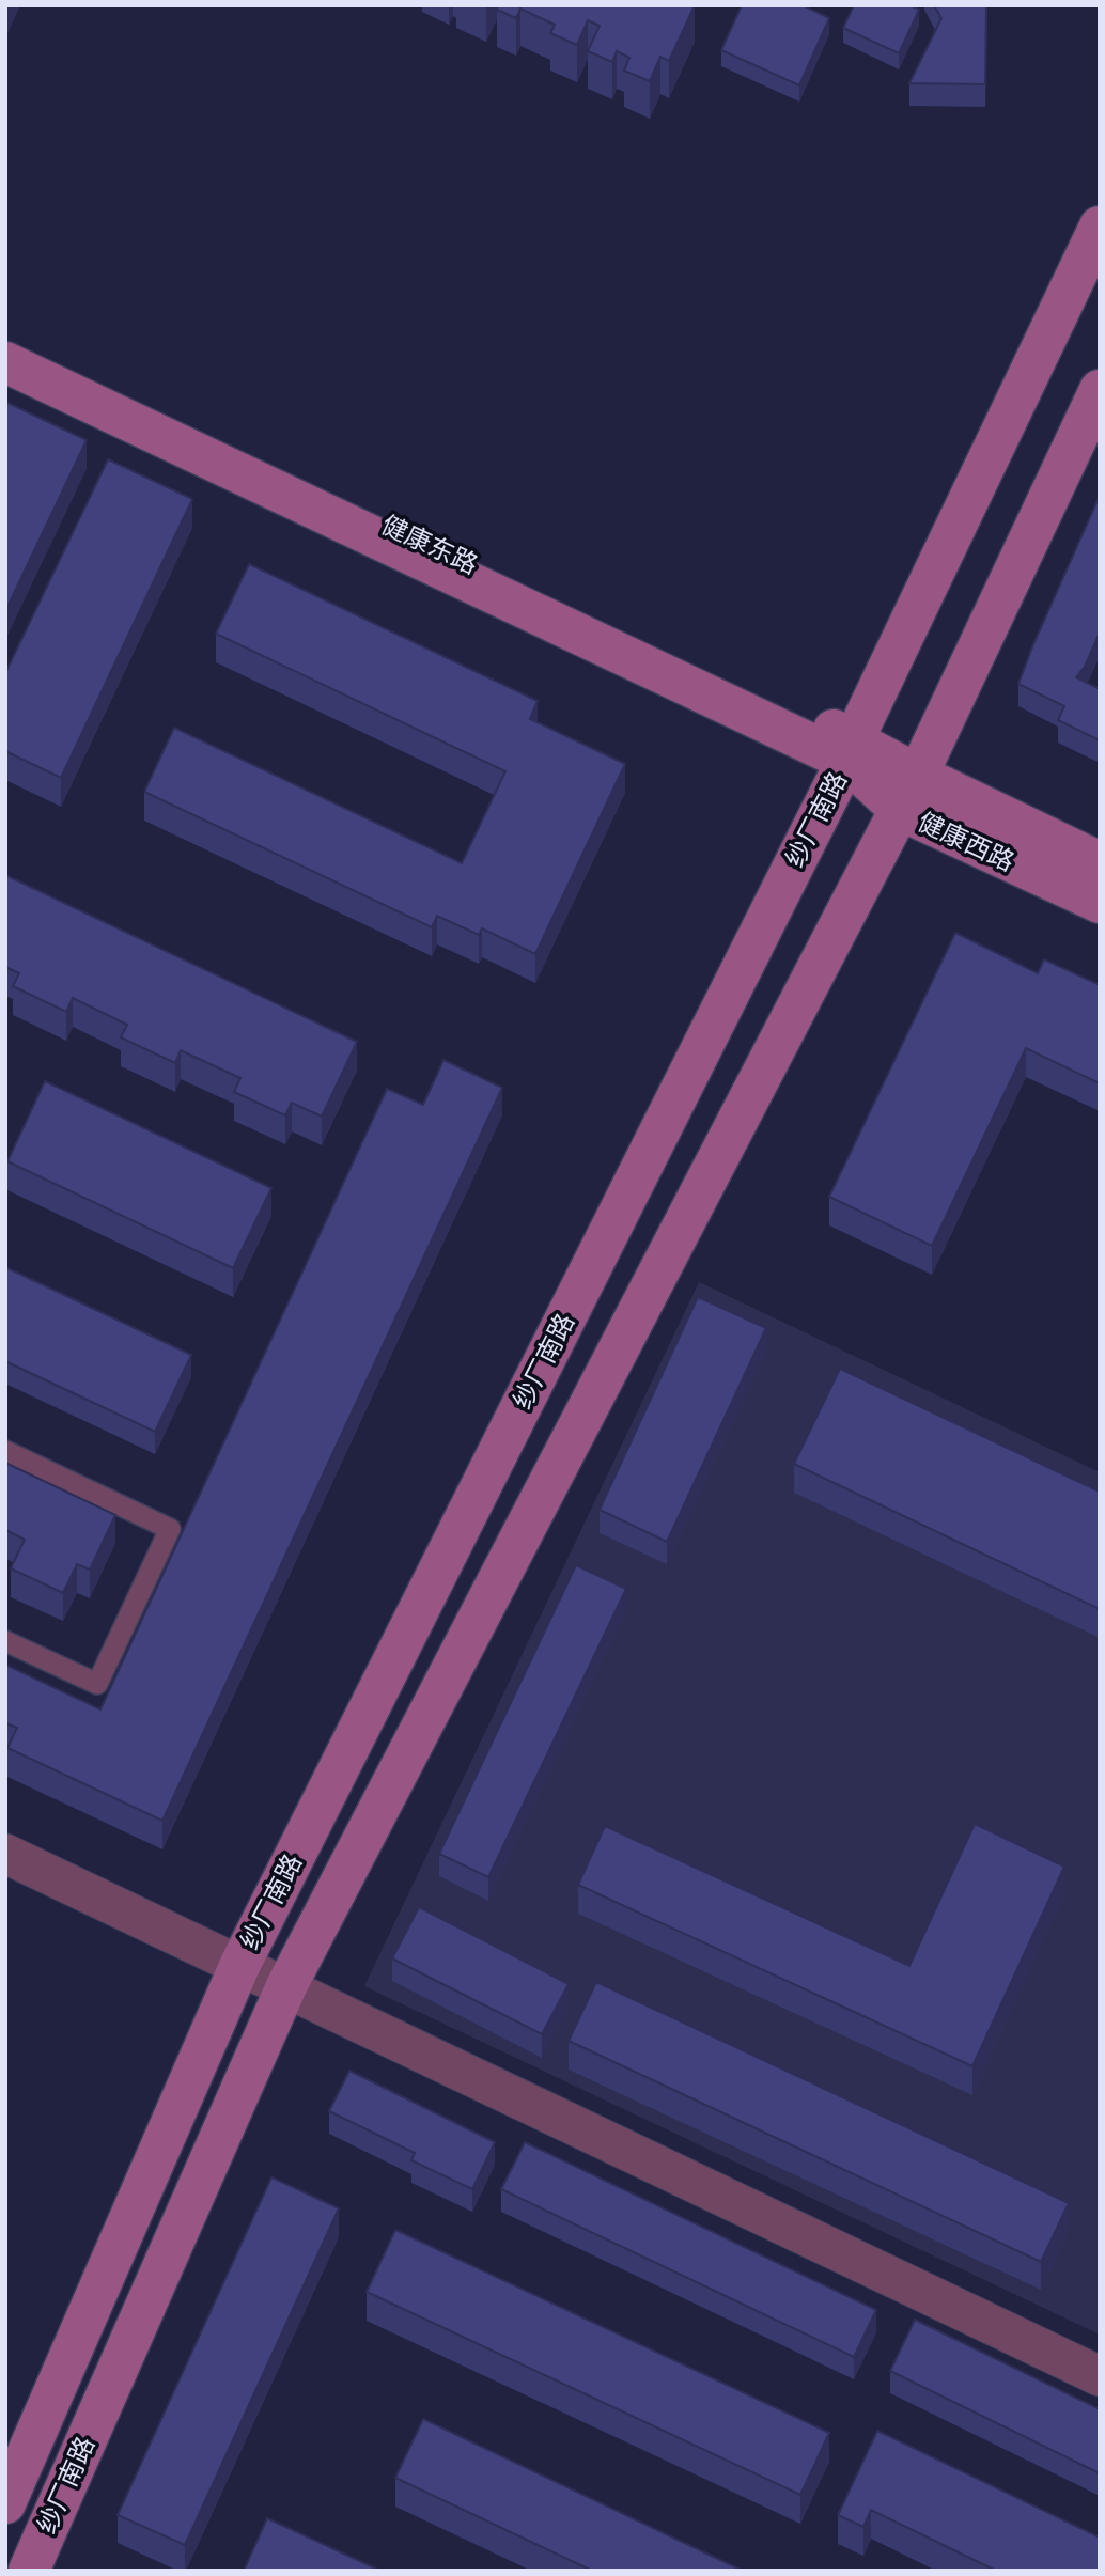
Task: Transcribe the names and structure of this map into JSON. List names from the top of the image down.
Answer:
{
  "streets": {
    "main road": ["健康东路", "纱厂南路", "健康西路"]
  },
  "crossings": [
    ["健康东路", "纱厂南路"],
    ["健康东路", "健康西路"],
    ["纱厂南路", "健康西路"]
  ]
}
